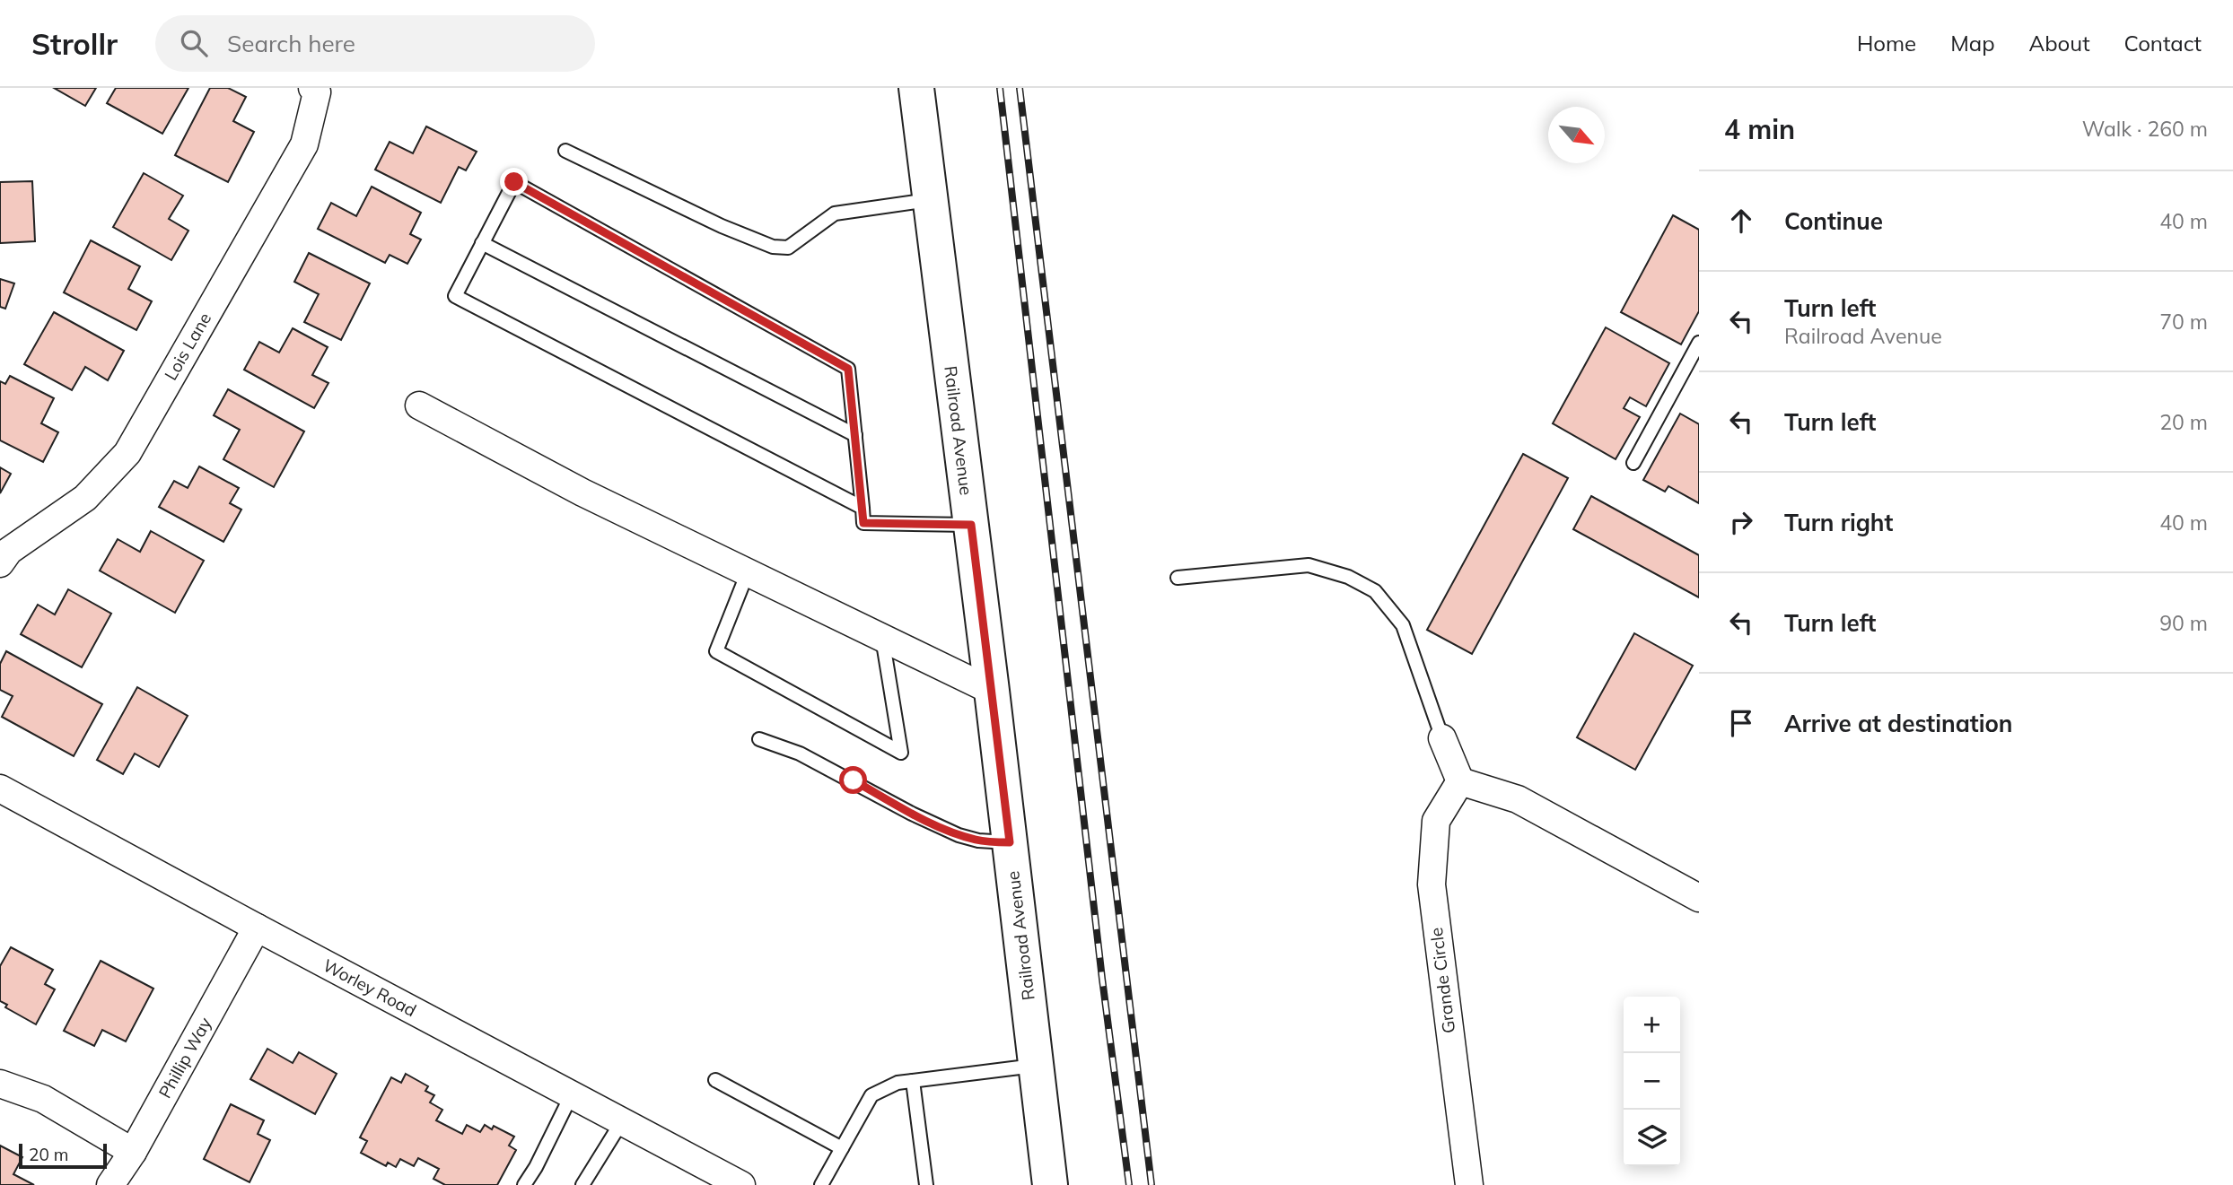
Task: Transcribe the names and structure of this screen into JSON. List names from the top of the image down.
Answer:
{
  "streets": {
    "main road": ["Railroad Avenue"],
    "street": [
      "Lois Lane",
      "Grande Circle",
      "Worley Road",
      "Phillip Way"
    ]
  },
  "crossings": [
    ["Worley Road", "Phillip Way"]
  ],
  "scale_bar": "20 m",
  "north": "bottom right",
  "page": {
    "header": "Strollr",
    "search": "Search here",
    "nav": [
      "Home",
      "Map",
      "About",
      "Contact"
    ],
    "heading": ["4 min", "Walk · 260 m"],
    "list": [
      ["Continue", "40 m"],
      ["Turn left", "Railroad Avenue", "70 m"],
      ["Turn left", "20 m"],
      ["Turn right", "40 m"],
      ["Turn left", "90 m"],
      "Arrive at destination"
    ],
    "map_buttons": ["+", "−"],
    "scale": "20 m"
  }
}
